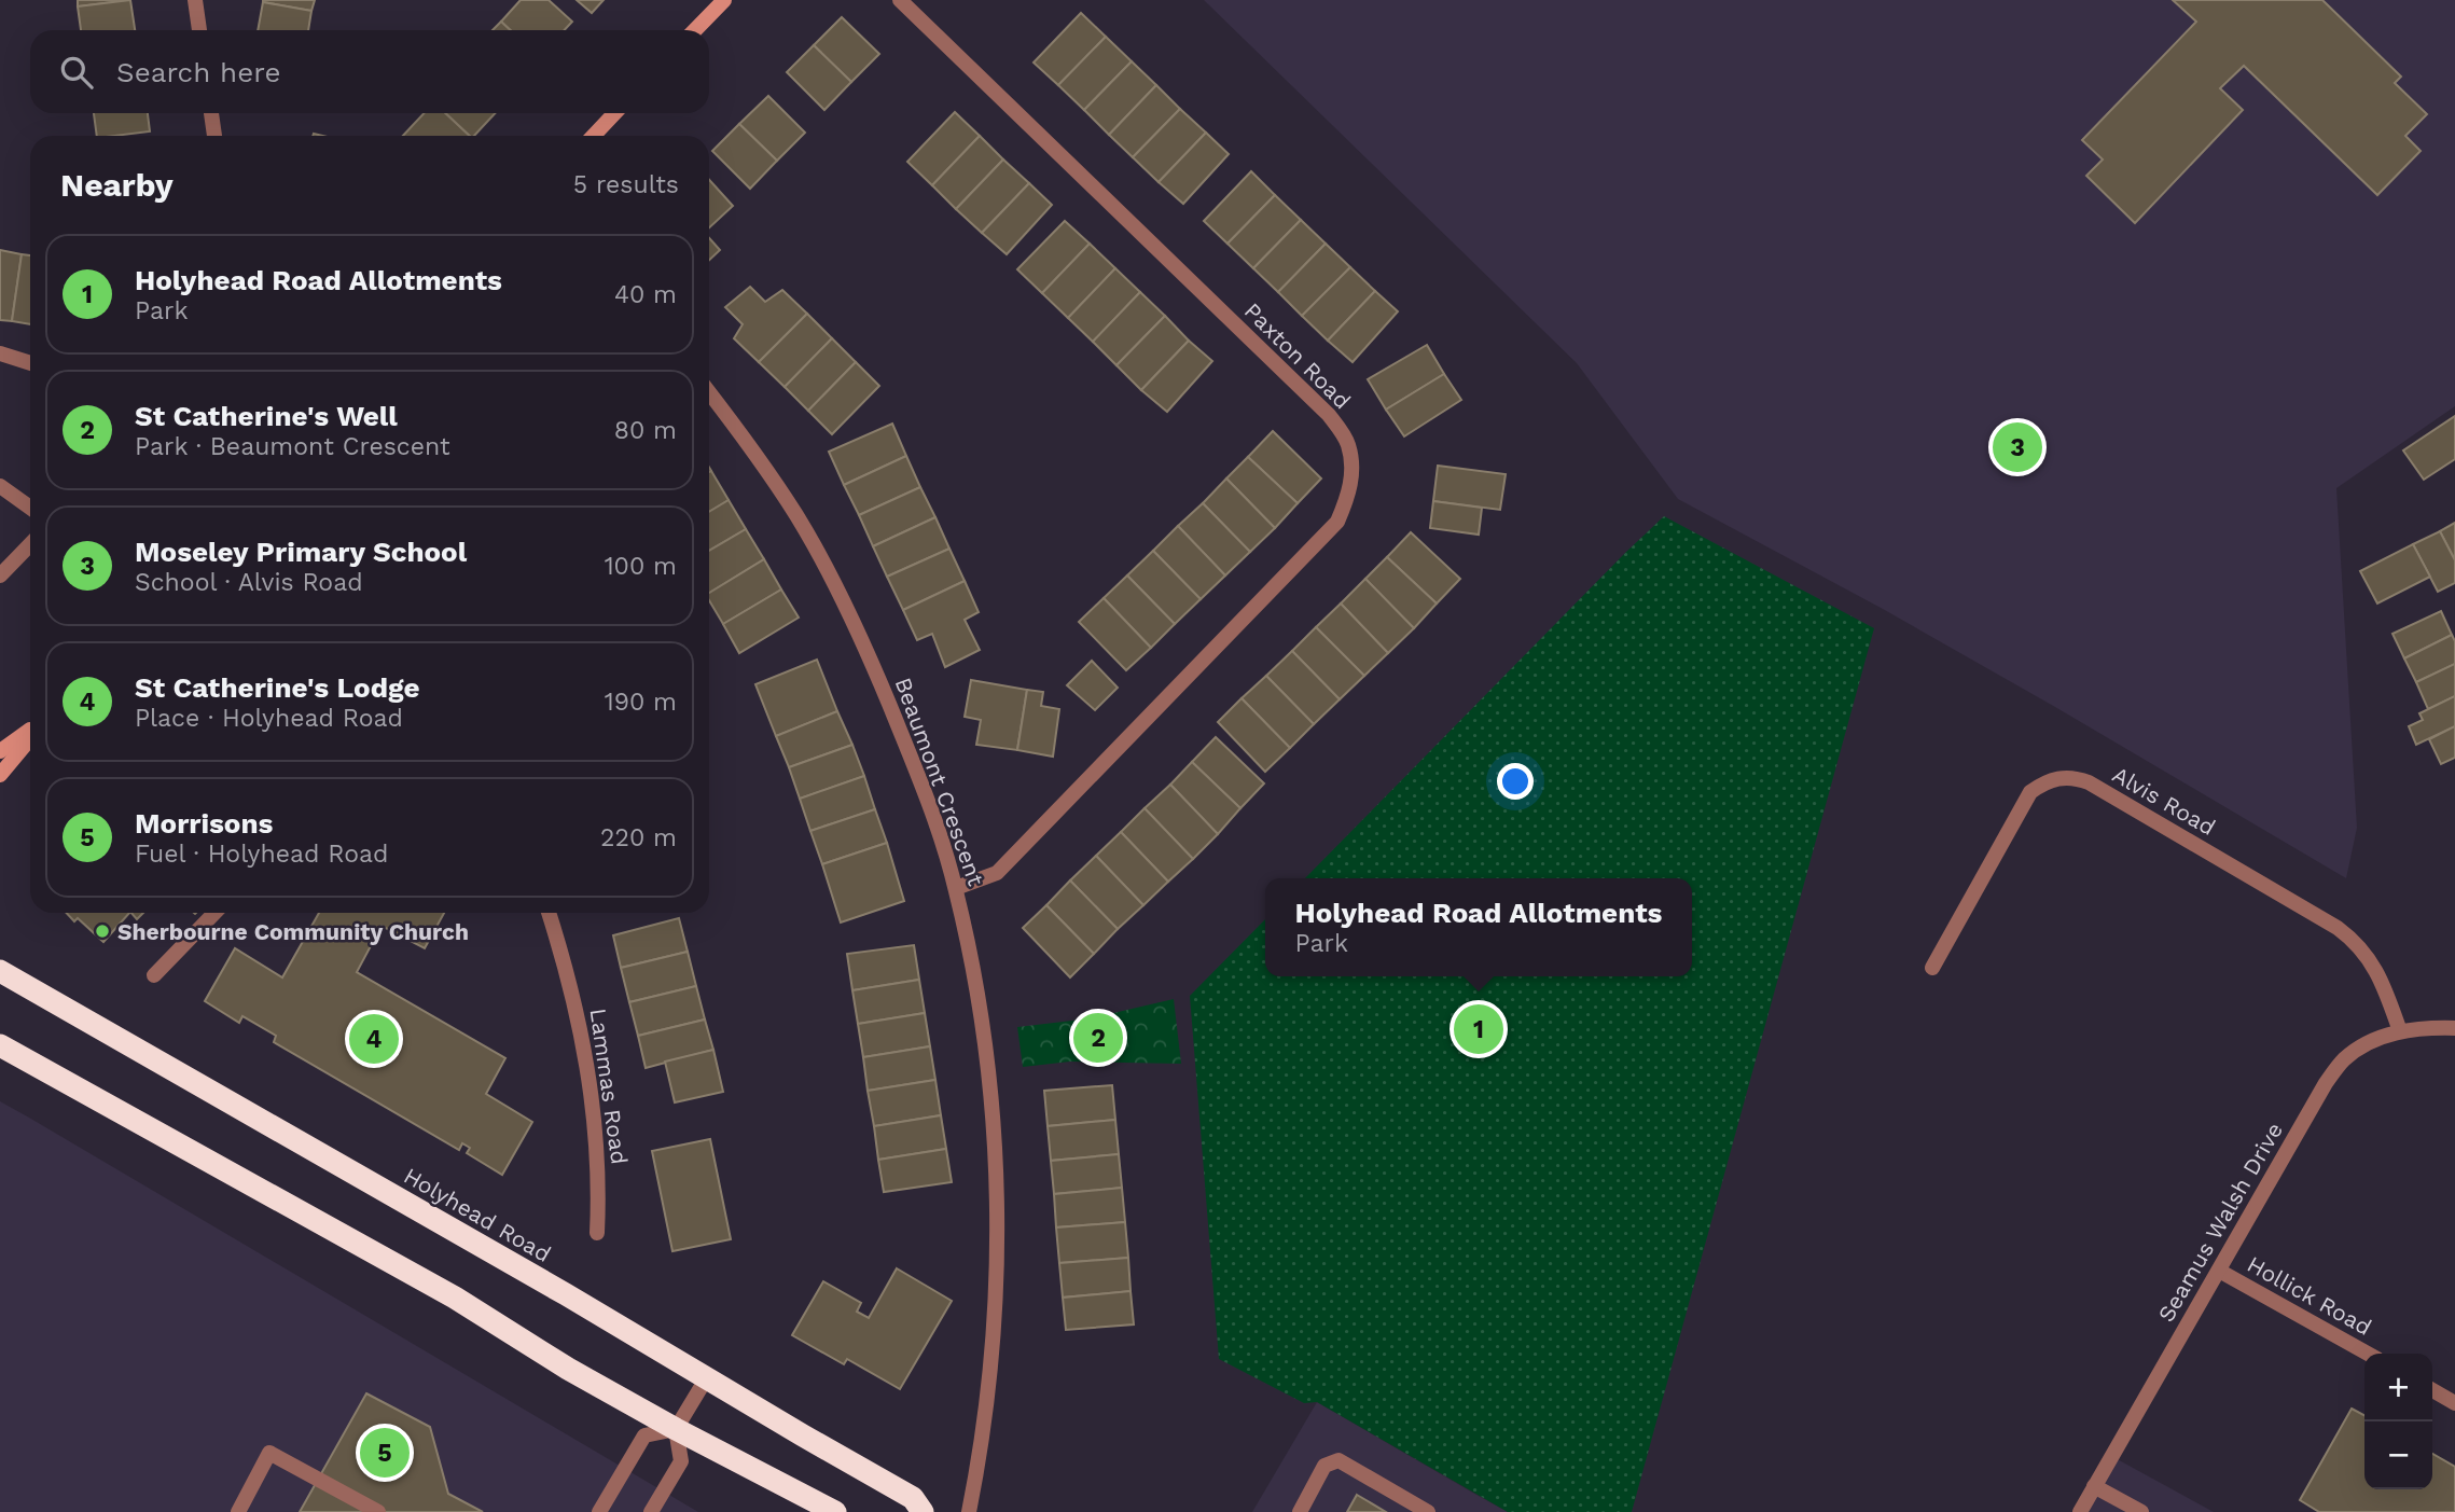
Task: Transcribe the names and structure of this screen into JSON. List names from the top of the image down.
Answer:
{
  "streets": {
    "highway": ["Holyhead Road"],
    "street": [
      "Paxton Road",
      "Beaumont Crescent",
      "Alvis Road",
      "Lammas Road",
      "Seamus Walsh Drive",
      "Hollick Road"
    ]
  },
  "crossings": [
    ["Paxton Road", "Beaumont Crescent"],
    ["Alvis Road", "Seamus Walsh Drive"],
    ["Seamus Walsh Drive", "Hollick Road"]
  ],
  "places": ["Sherbourne Community Church"],
  "page": {
    "search": "Search here",
    "heading": ["Nearby", "5 results"],
    "list": [
      {
        "mark": "1",
        "name": "Holyhead Road Allotments",
        "note": "Park",
        "value": "40 m"
      },
      {
        "mark": "2",
        "name": "St Catherine's Well",
        "note": "Park · Beaumont Crescent",
        "value": "80 m"
      },
      {
        "mark": "3",
        "name": "Moseley Primary School",
        "note": "School · Alvis Road",
        "value": "100 m"
      },
      {
        "mark": "4",
        "name": "St Catherine's Lodge",
        "note": "Place · Holyhead Road",
        "value": "190 m"
      },
      {
        "mark": "5",
        "name": "Morrisons",
        "note": "Fuel · Holyhead Road",
        "value": "220 m"
      }
    ],
    "pins": [
      "3",
      "1",
      "2",
      "4",
      "5"
    ],
    "popup": ["Holyhead Road Allotments", "Park"],
    "map_buttons": ["+", "−"]
  }
}
